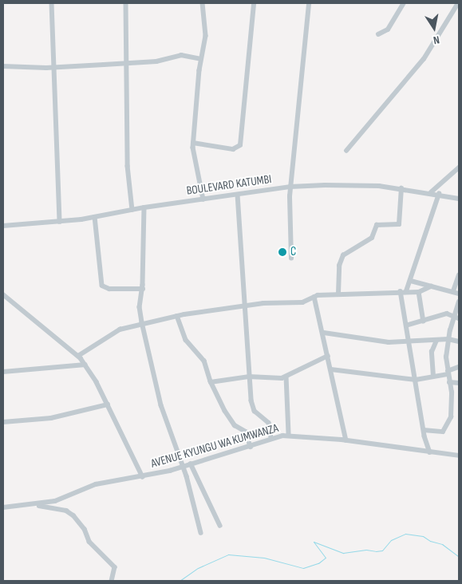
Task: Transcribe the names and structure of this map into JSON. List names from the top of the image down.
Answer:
{
  "streets": {
    "street": ["BOULEVARD KATUMBI", "AVENUE KYUNGU WA KUMWANZA"]
  },
  "places": ["C"],
  "north": "bottom"
}
